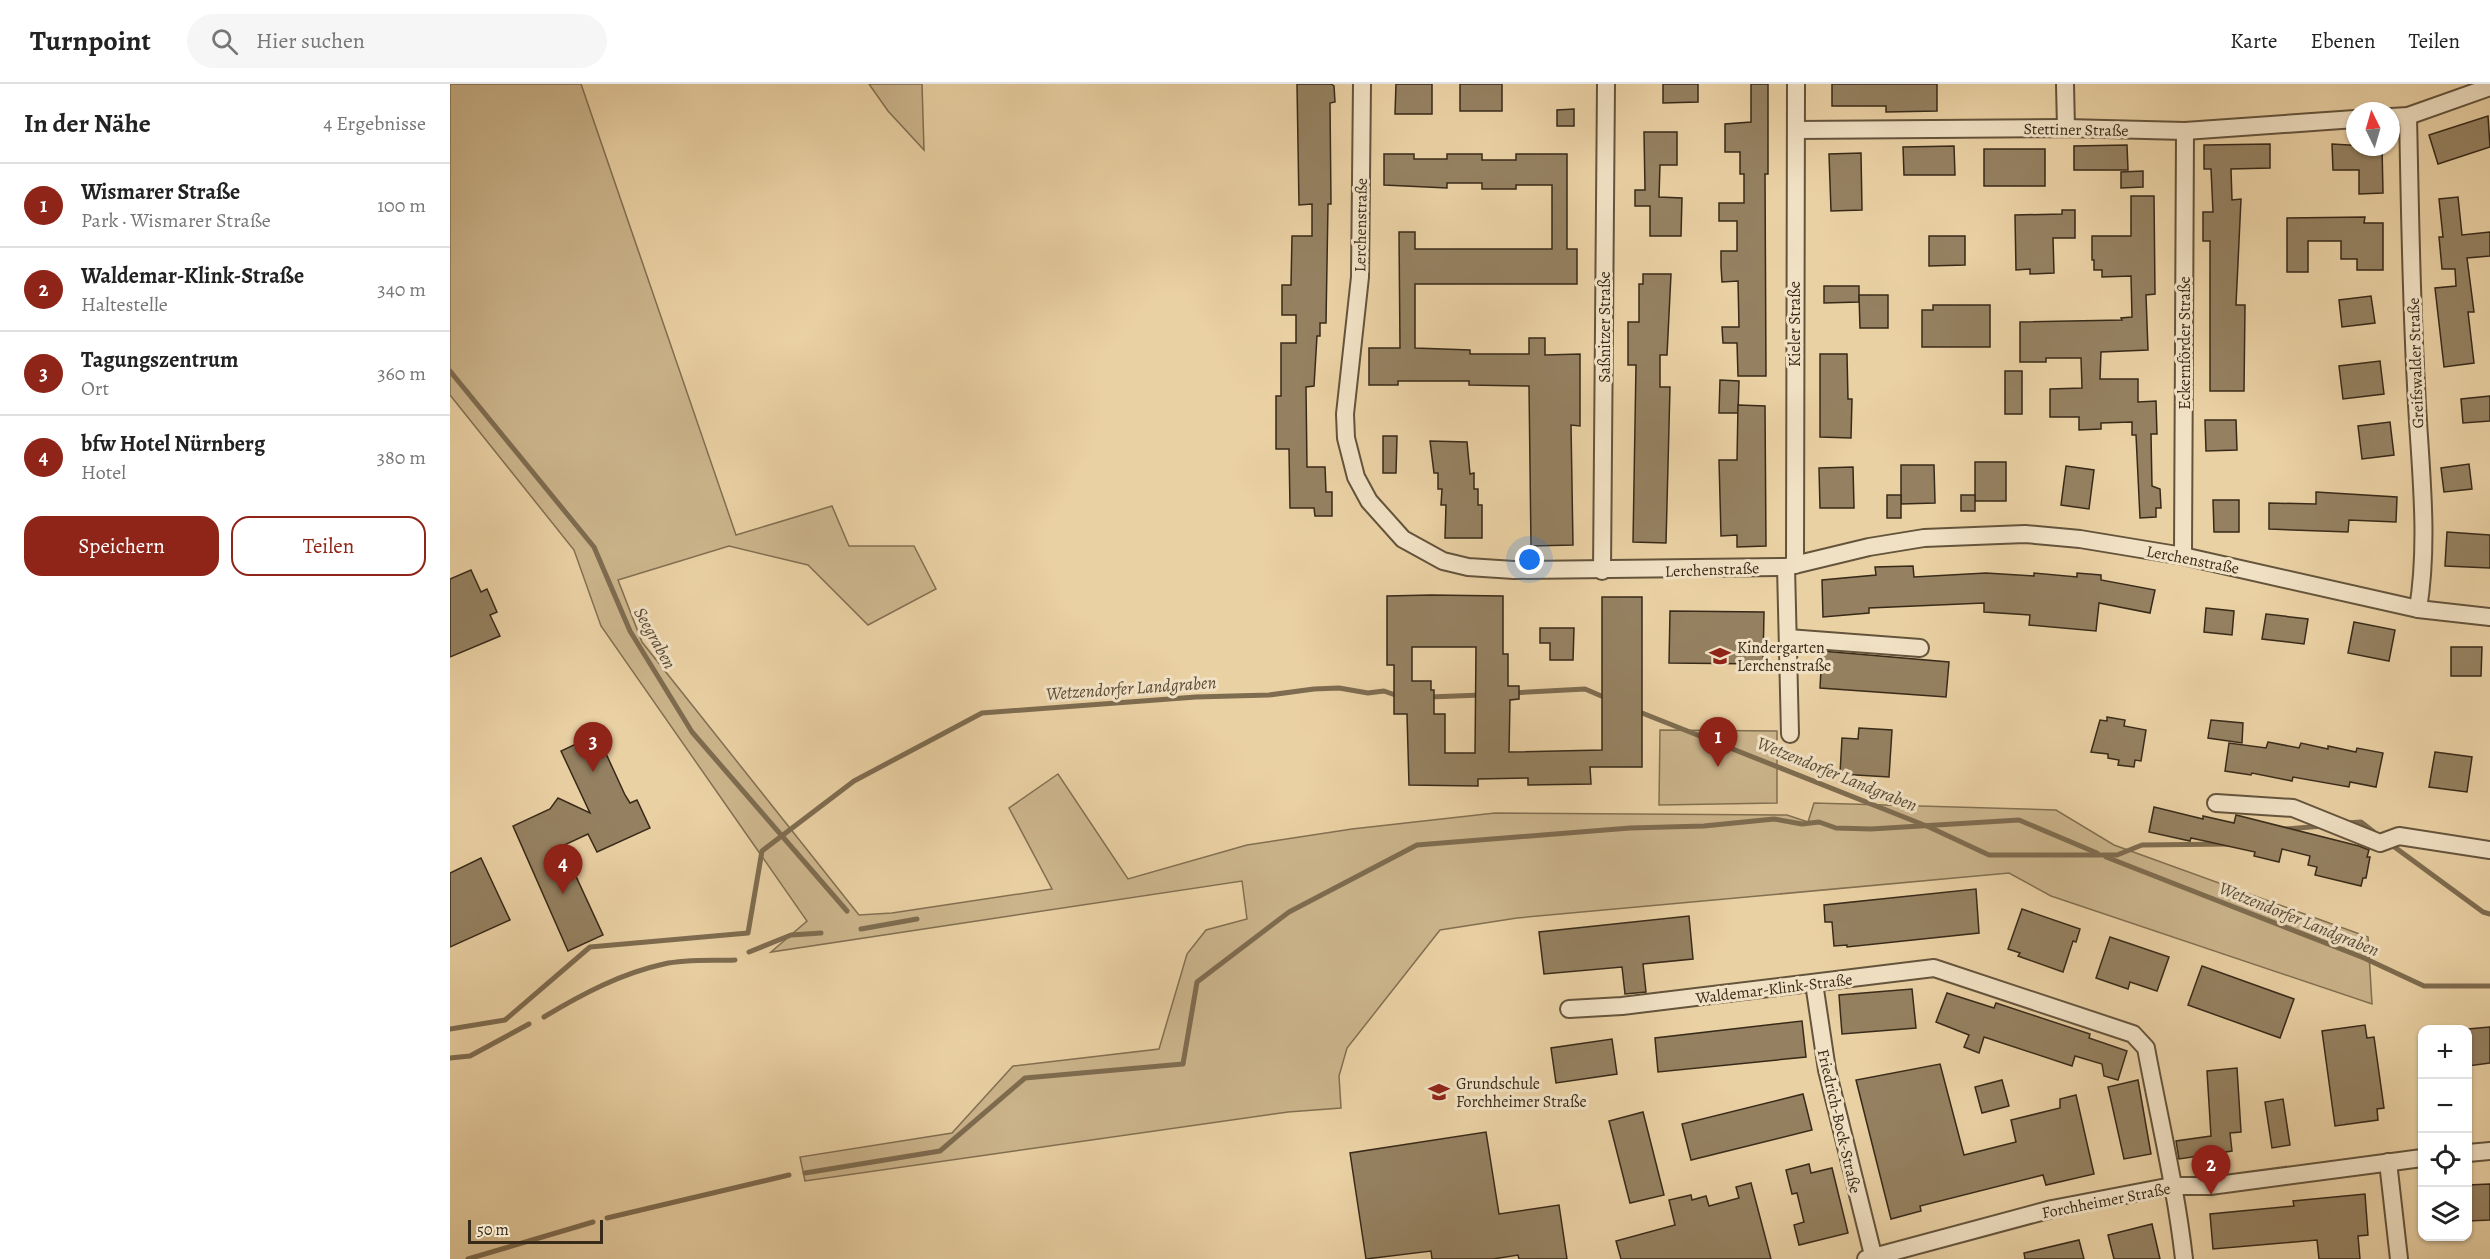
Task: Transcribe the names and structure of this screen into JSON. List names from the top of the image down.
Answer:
{
  "streets": {
    "street": [
      "Stettiner Straße",
      "Lerchenstraße",
      "Kieler Straße",
      "Saßnitzer Straße",
      "Eckernförder Straße",
      "Greifswalder Straße",
      "Waldemar-Klink-Straße",
      "Friedrich-Bock-Straße",
      "Forchheimer Straße"
    ]
  },
  "crossings": [
    ["Stettiner Straße", "Kieler Straße"],
    ["Stettiner Straße", "Eckernförder Straße"],
    ["Lerchenstraße", "Kieler Straße"],
    ["Lerchenstraße", "Saßnitzer Straße"],
    ["Lerchenstraße", "Eckernförder Straße"],
    ["Lerchenstraße", "Greifswalder Straße"],
    ["Waldemar-Klink-Straße", "Friedrich-Bock-Straße"],
    ["Waldemar-Klink-Straße", "Forchheimer Straße"],
    ["Friedrich-Bock-Straße", "Forchheimer Straße"]
  ],
  "water": ["Seegraben", "Wetzendorfer Landgraben"],
  "places": {
    "school or university": ["Kindergarten Lerchenstraße", "Grundschule Forchheimer Straße"]
  },
  "scale_bar": "50 m",
  "north": "top",
  "page": {
    "header": "Turnpoint",
    "search": "Hier suchen",
    "nav": ["Karte", "Ebenen", "Teilen"],
    "heading": ["In der Nähe", "4 Ergebnisse"],
    "list": [
      {
        "mark": "1",
        "name": "Wismarer Straße",
        "note": "Park · Wismarer Straße",
        "value": "100 m"
      },
      {
        "mark": "2",
        "name": "Waldemar-Klink-Straße",
        "note": "Haltestelle",
        "value": "340 m"
      },
      {
        "mark": "3",
        "name": "Tagungszentrum",
        "note": "Ort",
        "value": "360 m"
      },
      {
        "mark": "4",
        "name": "bfw Hotel Nürnberg",
        "note": "Hotel",
        "value": "380 m"
      }
    ],
    "buttons": ["Speichern", "Teilen"],
    "pins": [
      "1",
      "3",
      "4",
      "2"
    ],
    "map_buttons": ["+", "−"],
    "scale": "50 m"
  }
}
